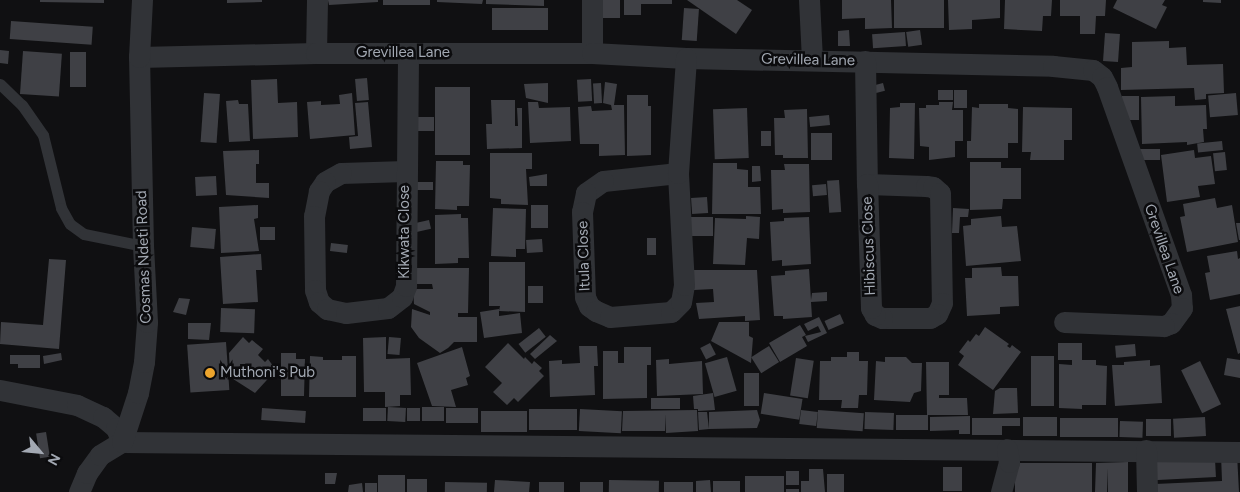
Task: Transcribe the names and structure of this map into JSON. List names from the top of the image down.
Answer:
{
  "streets": {
    "street": [
      "Grevillea Lane",
      "Kikwata Close",
      "Hibiscus Close",
      "Itula Close",
      "Cosmas Ndeti Road"
    ]
  },
  "crossings": [
    ["Grevillea Lane", "Itula Close"],
    ["Grevillea Lane", "Cosmas Ndeti Road"]
  ],
  "places": ["Muthoni's Pub"],
  "north": "bottom right"
}
